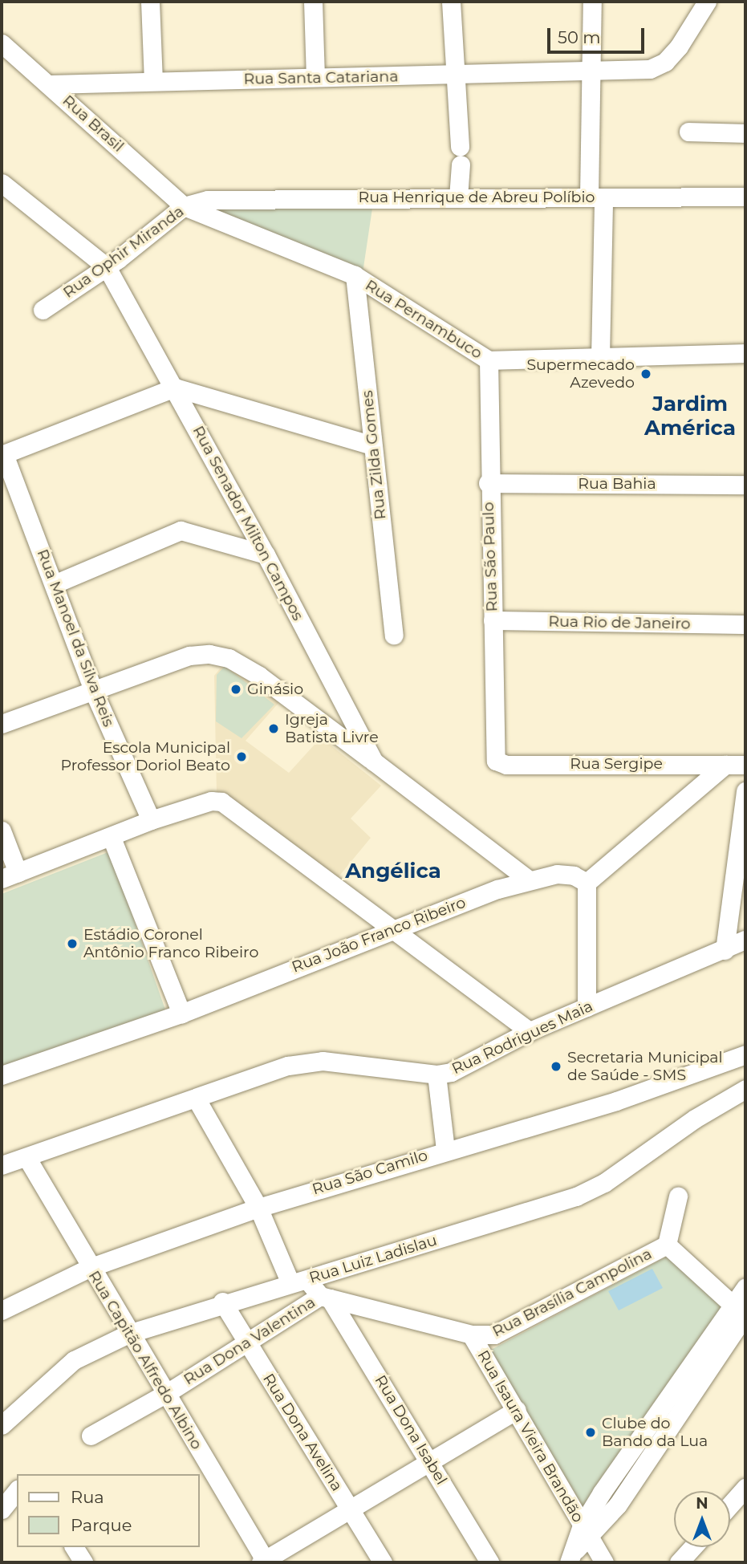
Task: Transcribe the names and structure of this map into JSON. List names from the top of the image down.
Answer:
{
  "streets": {
    "street": [
      "Rua Santa Catariana",
      "Rua Brasil",
      "Rua Henrique de Abreu Políbio",
      "Rua Ophir Miranda",
      "Rua Pernambuco",
      "Rua Zilda Gomes",
      "Rua Bahia",
      "Rua Senador Milton Campos",
      "Rua São Paulo",
      "Rua Rio de Janeiro",
      "Rua Manoel da Silva Reis",
      "Rua Sergipe",
      "Rua João Franco Ribeiro",
      "Rua Rodrigues Maia",
      "Rua São Camilo",
      "Rua Luiz Ladislau",
      "Rua Brasília Campolina",
      "Rua Dona Valentina",
      "Rua Capitão Alfredo Albino",
      "Rua Dona Isabel",
      "Rua Dona Avelina",
      "Rua Isaura Vieira Brandão"
    ]
  },
  "crossings": [
    ["Rua Santa Catariana", "Rua Brasil"],
    ["Rua Brasil", "Rua Ophir Miranda"],
    ["Rua Brasil", "Rua Pernambuco"],
    ["Rua Henrique de Abreu Políbio", "Rua Ophir Miranda"],
    ["Rua Ophir Miranda", "Rua Pernambuco"],
    ["Rua Ophir Miranda", "Rua Senador Milton Campos"],
    ["Rua Pernambuco", "Rua Zilda Gomes"],
    ["Rua Pernambuco", "Rua São Paulo"],
    ["Rua Bahia", "Rua São Paulo"],
    ["Rua Senador Milton Campos", "Rua João Franco Ribeiro"],
    ["Rua São Paulo", "Rua Rio de Janeiro"],
    ["Rua São Paulo", "Rua Sergipe"],
    ["Rua Rodrigues Maia", "Rua Capitão Alfredo Albino"],
    ["Rua São Camilo", "Rua Capitão Alfredo Albino"],
    ["Rua Luiz Ladislau", "Rua Capitão Alfredo Albino"],
    ["Rua Luiz Ladislau", "Rua Dona Isabel"],
    ["Rua Luiz Ladislau", "Rua Dona Avelina"],
    ["Rua Brasília Campolina", "Rua Dona Valentina"],
    ["Rua Brasília Campolina", "Rua Dona Isabel"],
    ["Rua Brasília Campolina", "Rua Isaura Vieira Brandão"],
    ["Rua Dona Valentina", "Rua Capitão Alfredo Albino"],
    ["Rua Dona Valentina", "Rua Dona Isabel"],
    ["Rua Dona Valentina", "Rua Dona Avelina"]
  ],
  "districts": ["Jardim América", "Angélica"],
  "places": [
    "Supermecado Azevedo",
    "Ginásio",
    "Igreja Batista Livre",
    "Escola Municipal Professor Doriol Beato",
    "Estádio Coronel Antônio Franco Ribeiro",
    "Secretaria Municipal de Saúde - SMS",
    "Clube do Bando da Lua"
  ],
  "legend": ["Rua", "Parque"],
  "scale_bar": "50 m",
  "north": "top"
}
